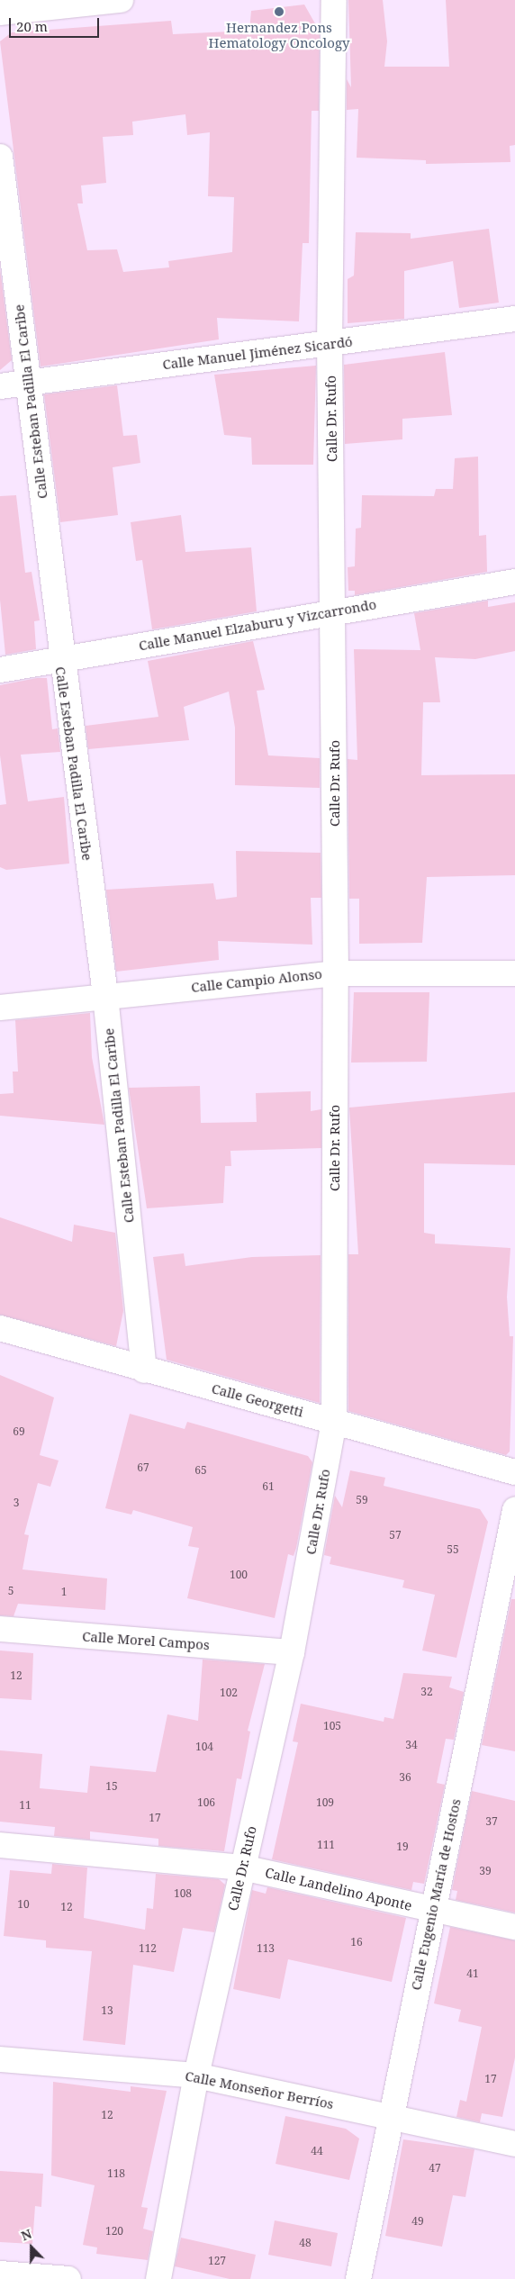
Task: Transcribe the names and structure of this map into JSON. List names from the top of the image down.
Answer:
{
  "streets": {
    "street": [
      "Calle Manuel Jiménez Sicardó",
      "Calle Esteban Padilla El Caribe",
      "Calle Dr. Rufo",
      "Calle Manuel Elzaburu y Vizcarrondo",
      "Calle Campio Alonso",
      "Calle Georgetti",
      "Calle Morel Campos",
      "Calle Landelino Aponte",
      "Calle Eugenio María de Hostos",
      "Calle Monseñor Berríos"
    ]
  },
  "crossings": [
    ["Calle Manuel Jiménez Sicardó", "Calle Esteban Padilla El Caribe"],
    ["Calle Manuel Jiménez Sicardó", "Calle Dr. Rufo"],
    ["Calle Esteban Padilla El Caribe", "Calle Manuel Elzaburu y Vizcarrondo"],
    ["Calle Esteban Padilla El Caribe", "Calle Campio Alonso"],
    ["Calle Esteban Padilla El Caribe", "Calle Georgetti"],
    ["Calle Dr. Rufo", "Calle Manuel Elzaburu y Vizcarrondo"],
    ["Calle Dr. Rufo", "Calle Campio Alonso"],
    ["Calle Dr. Rufo", "Calle Georgetti"],
    ["Calle Dr. Rufo", "Calle Morel Campos"],
    ["Calle Dr. Rufo", "Calle Landelino Aponte"],
    ["Calle Dr. Rufo", "Calle Monseñor Berríos"],
    ["Calle Landelino Aponte", "Calle Eugenio María de Hostos"],
    ["Calle Eugenio María de Hostos", "Calle Monseñor Berríos"]
  ],
  "places": ["Hernandez Pons Hematology Oncology"],
  "house_numbers": [
    "69",
    "67",
    "65",
    "61",
    "59",
    "3",
    "57",
    "55",
    "100",
    "5",
    "1",
    "12",
    "32",
    "102",
    "105",
    "34",
    "104",
    "36",
    "15",
    "106",
    "109",
    "11",
    "17",
    "37",
    "111",
    "19",
    "39",
    "108",
    "10",
    "12",
    "16",
    "112",
    "113",
    "41",
    "13",
    "17",
    "12",
    "44",
    "47",
    "118",
    "49",
    "120",
    "48",
    "127"
  ],
  "scale_bar": "20 m",
  "north": "top"
}
